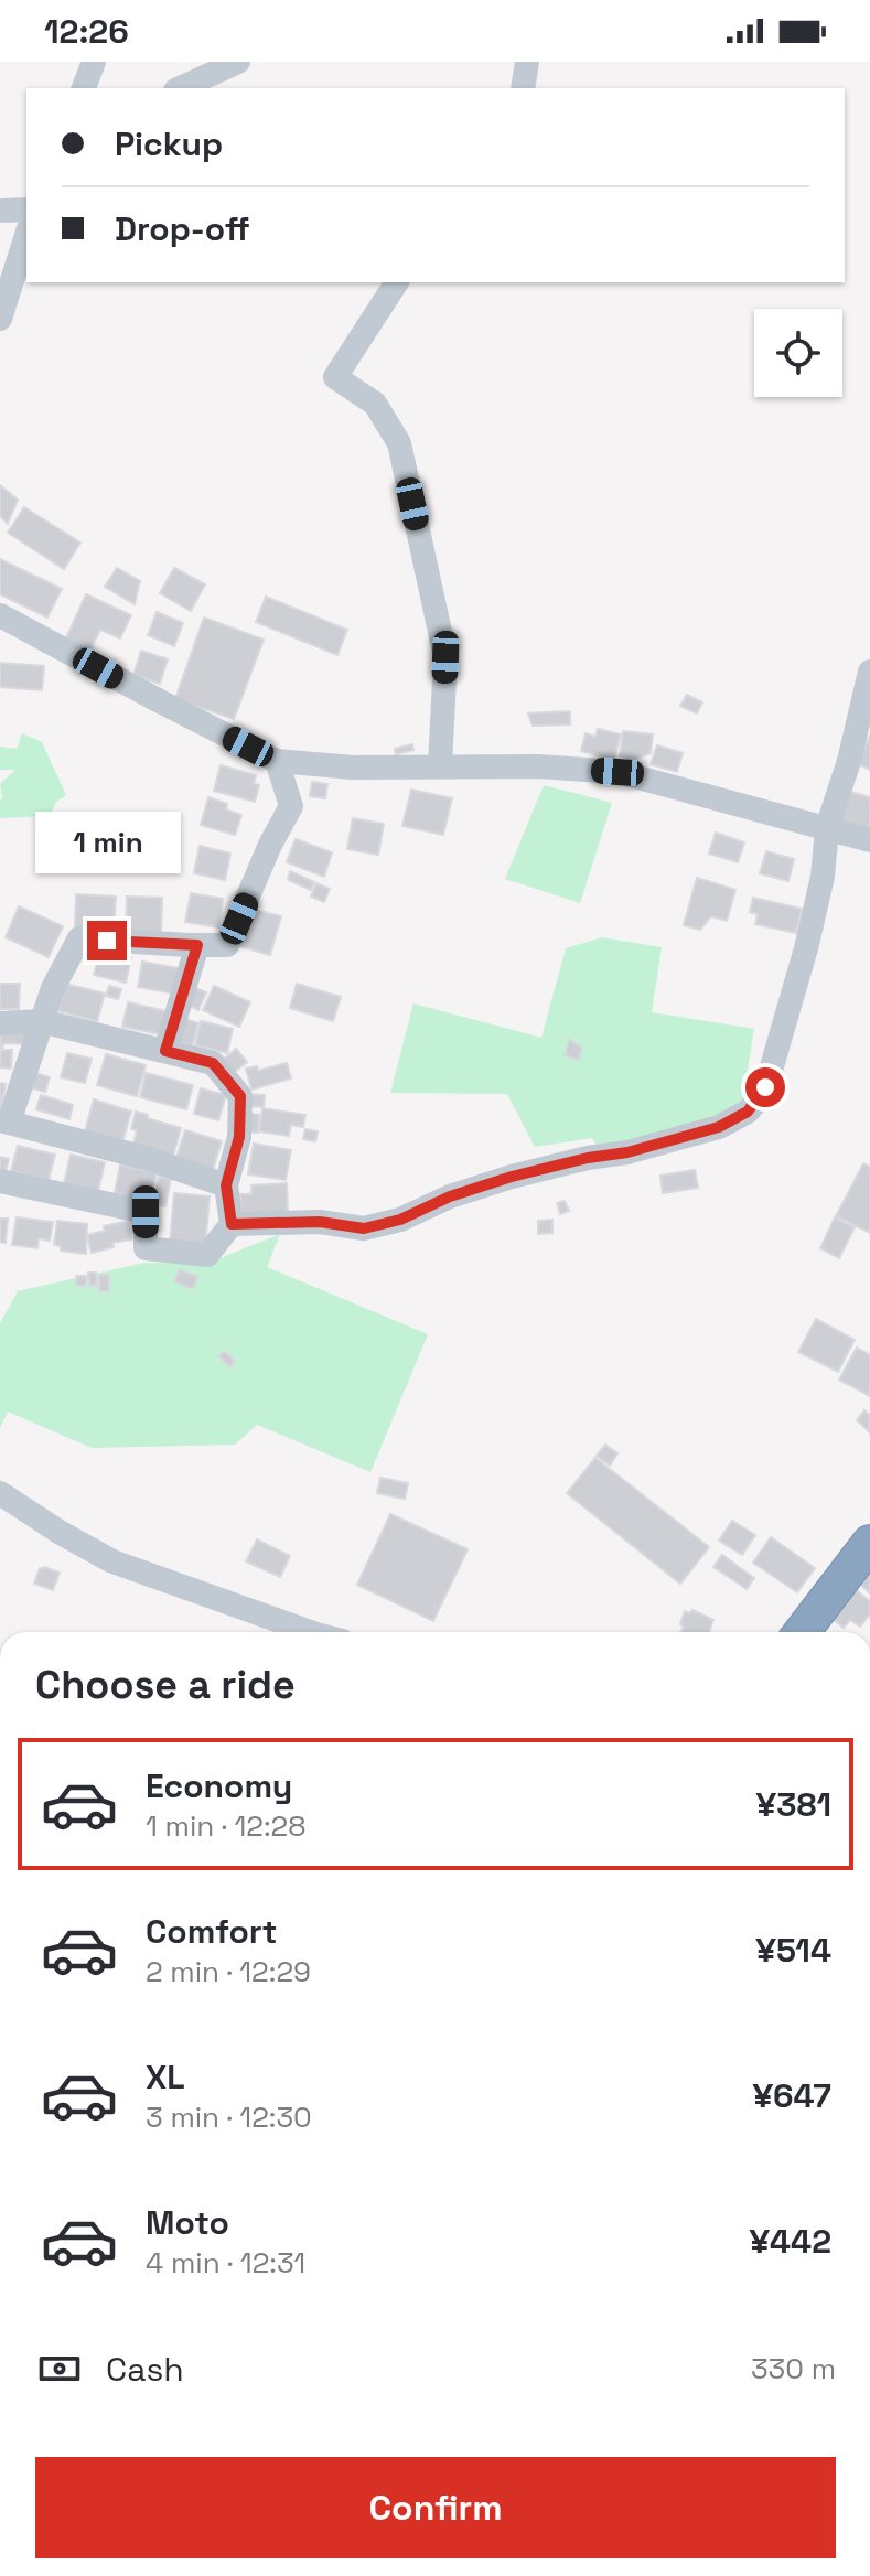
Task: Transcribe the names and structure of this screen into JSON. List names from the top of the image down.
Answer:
{
  "page": {
    "status": "12:26",
    "banner": ["Pickup", "Drop-off"],
    "bubble": "1 min",
    "heading": "Choose a ride",
    "list": [
      {
        "name": "Economy",
        "note": "1 min · 12:28",
        "value": "¥381"
      },
      {
        "name": "Comfort",
        "note": "2 min · 12:29",
        "value": "¥514"
      },
      {
        "name": "XL",
        "note": "3 min · 12:30",
        "value": "¥647"
      },
      {
        "name": "Moto",
        "note": "4 min · 12:31",
        "value": "¥442"
      }
    ],
    "pay": ["Cash", "330 m"],
    "buttons": "Confirm"
  }
}
